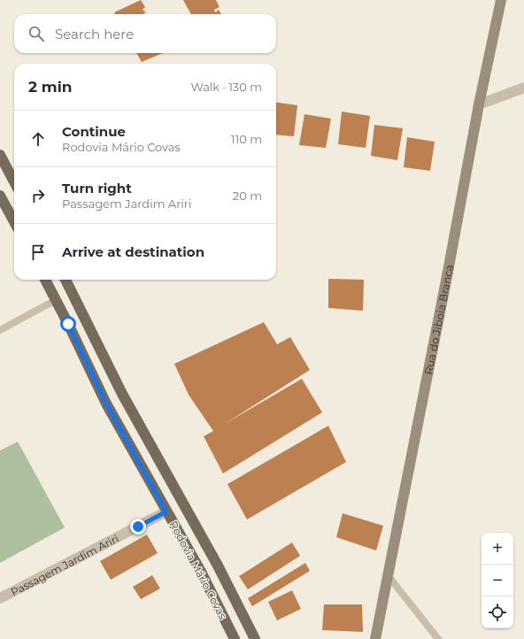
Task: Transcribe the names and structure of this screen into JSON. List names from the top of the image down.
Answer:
{
  "streets": {
    "main road": ["Rua do Jiboia Branca", "Rodovia Mário Covas"],
    "street": ["Passagem Jardim Ariri"]
  },
  "crossings": [
    ["Passagem Jardim Ariri", "Rodovia Mário Covas"]
  ],
  "page": {
    "search": "Search here",
    "heading": ["2 min", "Walk · 130 m"],
    "list": [
      ["Continue", "Rodovia Mário Covas", "110 m"],
      ["Turn right", "Passagem Jardim Ariri", "20 m"],
      "Arrive at destination"
    ],
    "map_buttons": ["+", "−"]
  }
}
